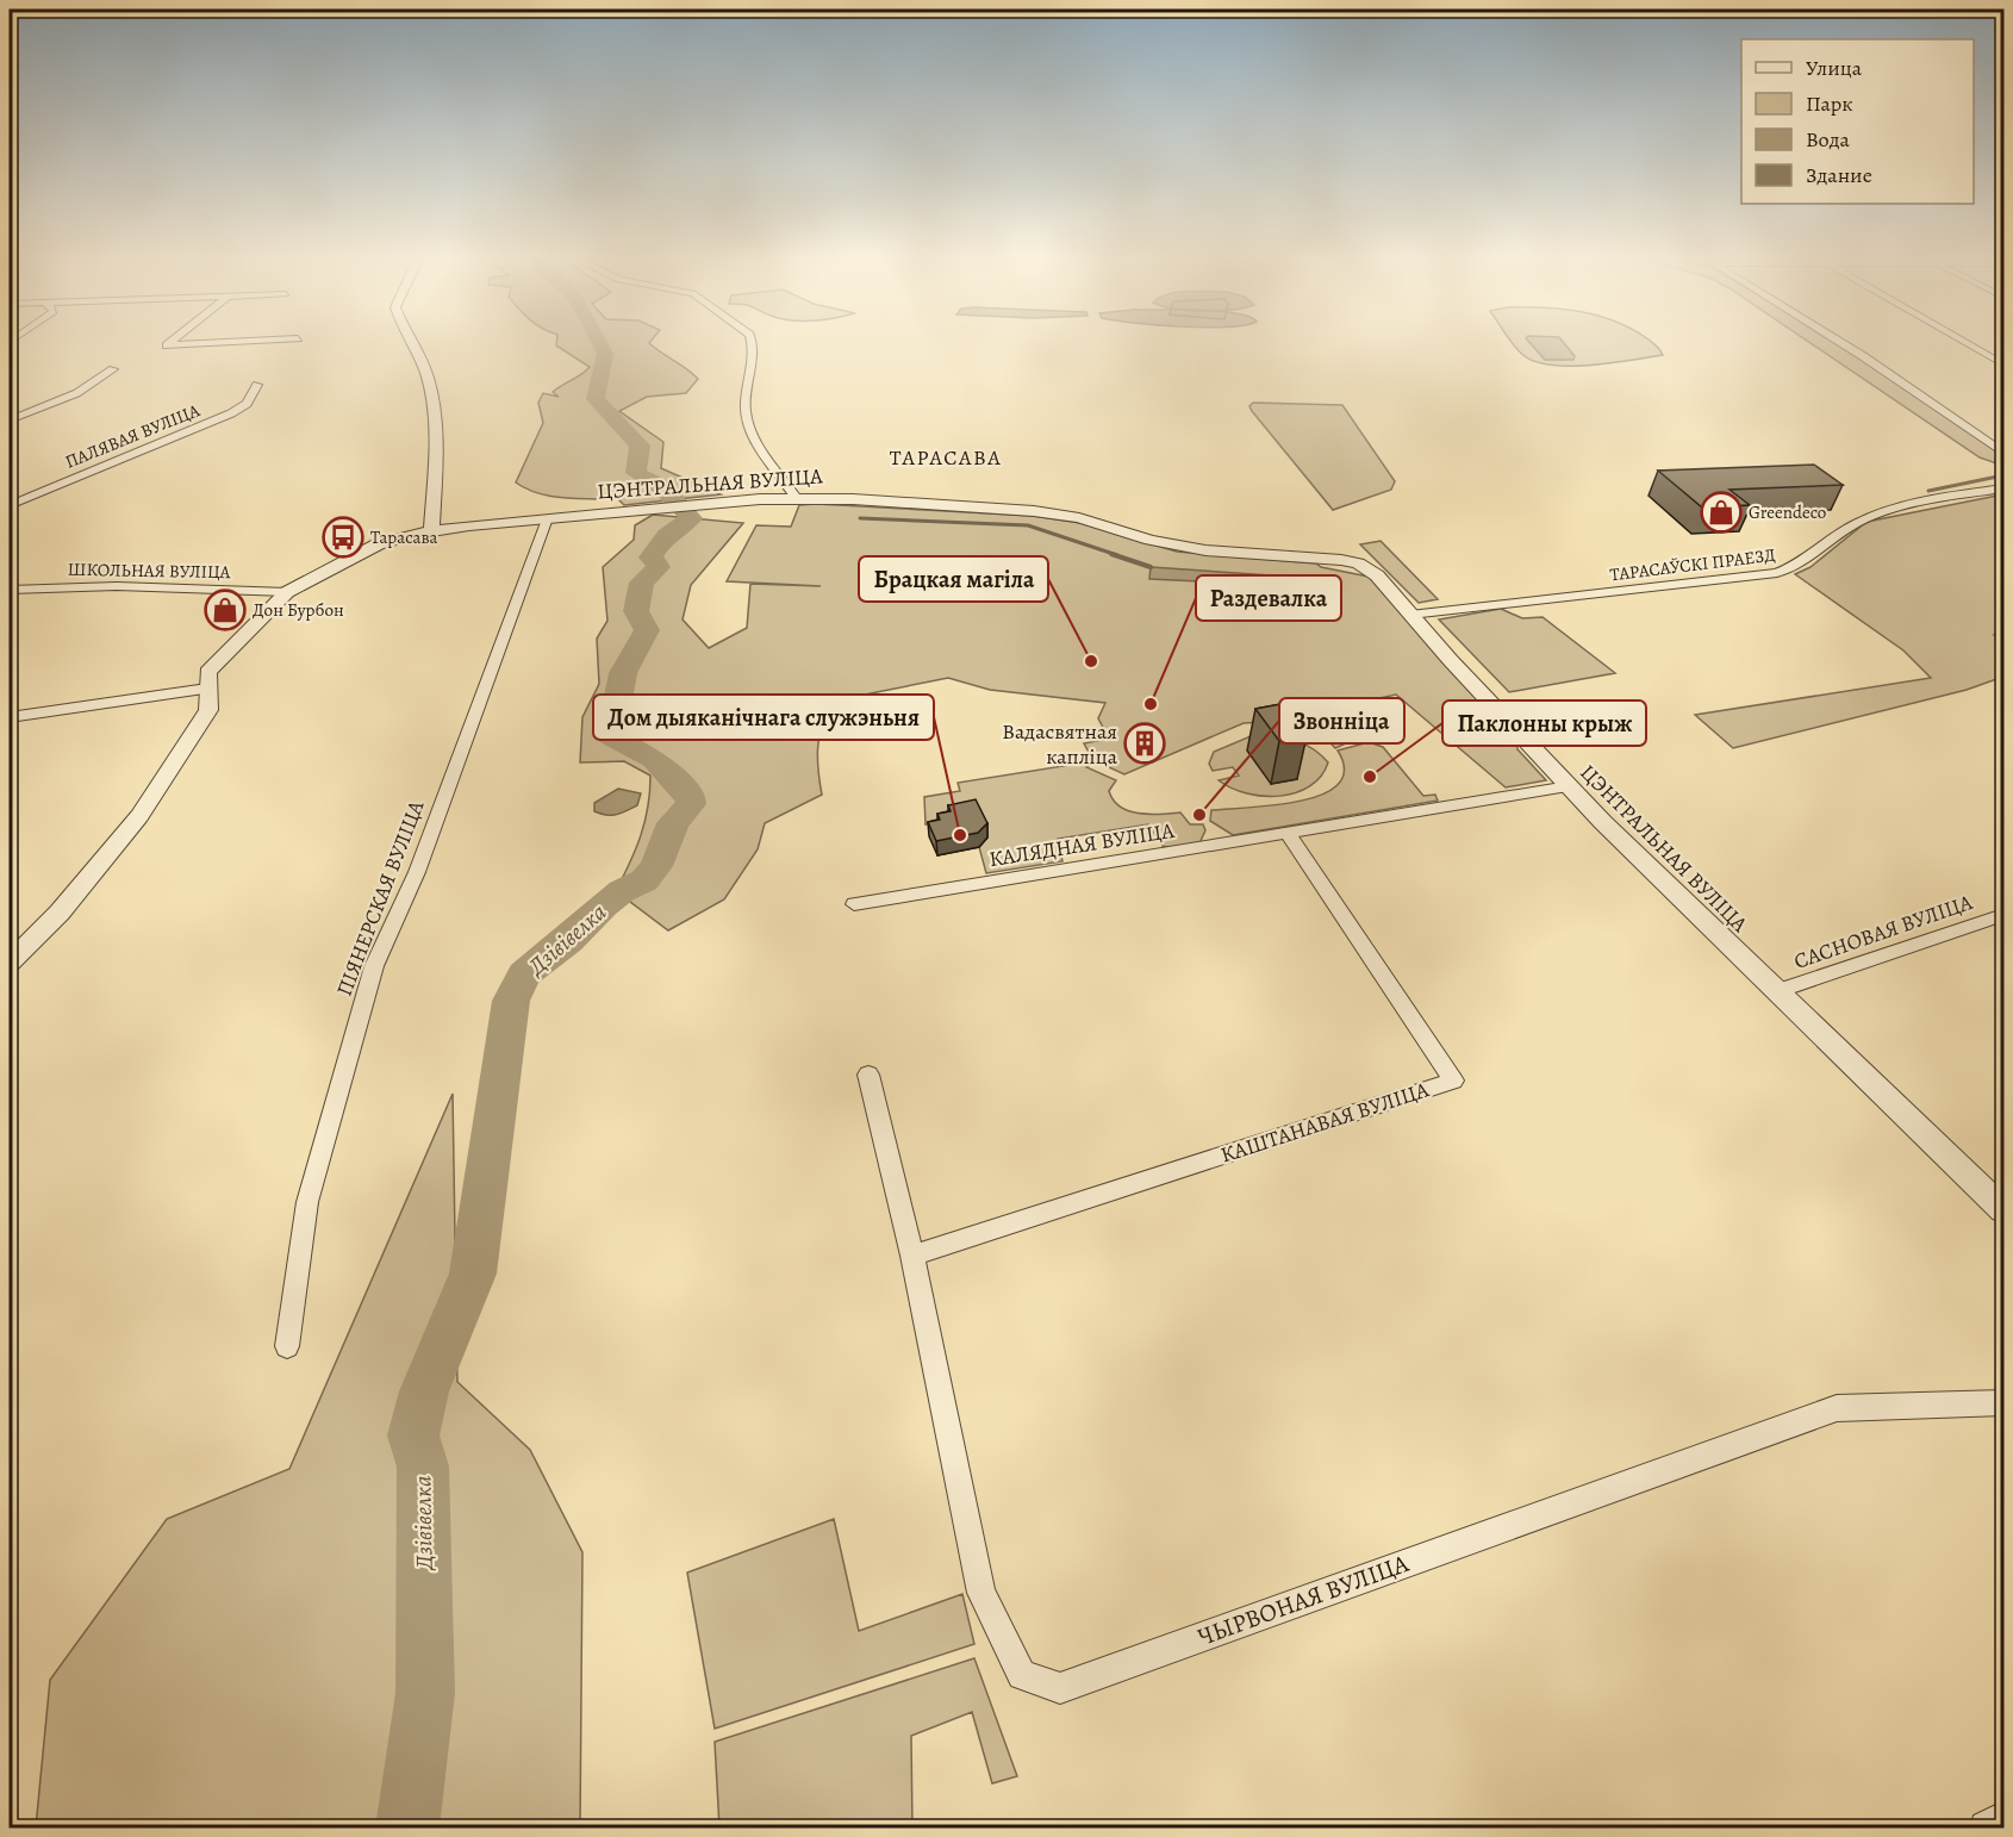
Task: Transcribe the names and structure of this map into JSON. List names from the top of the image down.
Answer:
{
  "streets": {
    "street": [
      "ПАЛЯВАЯ ВУЛІЦА",
      "ЦЭНТРАЛЬНАЯ ВУЛІЦА",
      "ТАРАСАЎСКІ ПРАЕЗД",
      "ШКОЛЬНАЯ ВУЛІЦА",
      "КАЛЯДНАЯ ВУЛІЦА",
      "ПІЯНЕРСКАЯ ВУЛІЦА",
      "САСНОВАЯ ВУЛІЦА",
      "КАШТАНАВАЯ ВУЛІЦА",
      "ЧЫРВОНАЯ ВУЛІЦА"
    ]
  },
  "crossings": [
    ["ЦЭНТРАЛЬНАЯ ВУЛІЦА", "ТАРАСАЎСКІ ПРАЕЗД"],
    ["ЦЭНТРАЛЬНАЯ ВУЛІЦА", "ШКОЛЬНАЯ ВУЛІЦА"],
    ["ЦЭНТРАЛЬНАЯ ВУЛІЦА", "КАЛЯДНАЯ ВУЛІЦА"],
    ["ЦЭНТРАЛЬНАЯ ВУЛІЦА", "ПІЯНЕРСКАЯ ВУЛІЦА"],
    ["ЦЭНТРАЛЬНАЯ ВУЛІЦА", "САСНОВАЯ ВУЛІЦА"],
    ["КАЛЯДНАЯ ВУЛІЦА", "КАШТАНАВАЯ ВУЛІЦА"],
    ["КАШТАНАВАЯ ВУЛІЦА", "ЧЫРВОНАЯ ВУЛІЦА"]
  ],
  "districts": ["ТАРАСАВА"],
  "water": ["Дзівівелка"],
  "places": {
    "shop": ["Greendeco", "Дон Бурбон"],
    "bus stop": ["Тарасава"],
    "other": [
      "Брацкая магіла",
      "Раздевалка",
      "Паклонны крыж",
      "Звонніца",
      "Дом дыяканічнага служэньня"
    ],
    "building": ["Вадасвятная капліца"]
  },
  "legend": [
    "Улица",
    "Парк",
    "Вода",
    "Здание"
  ]
}
